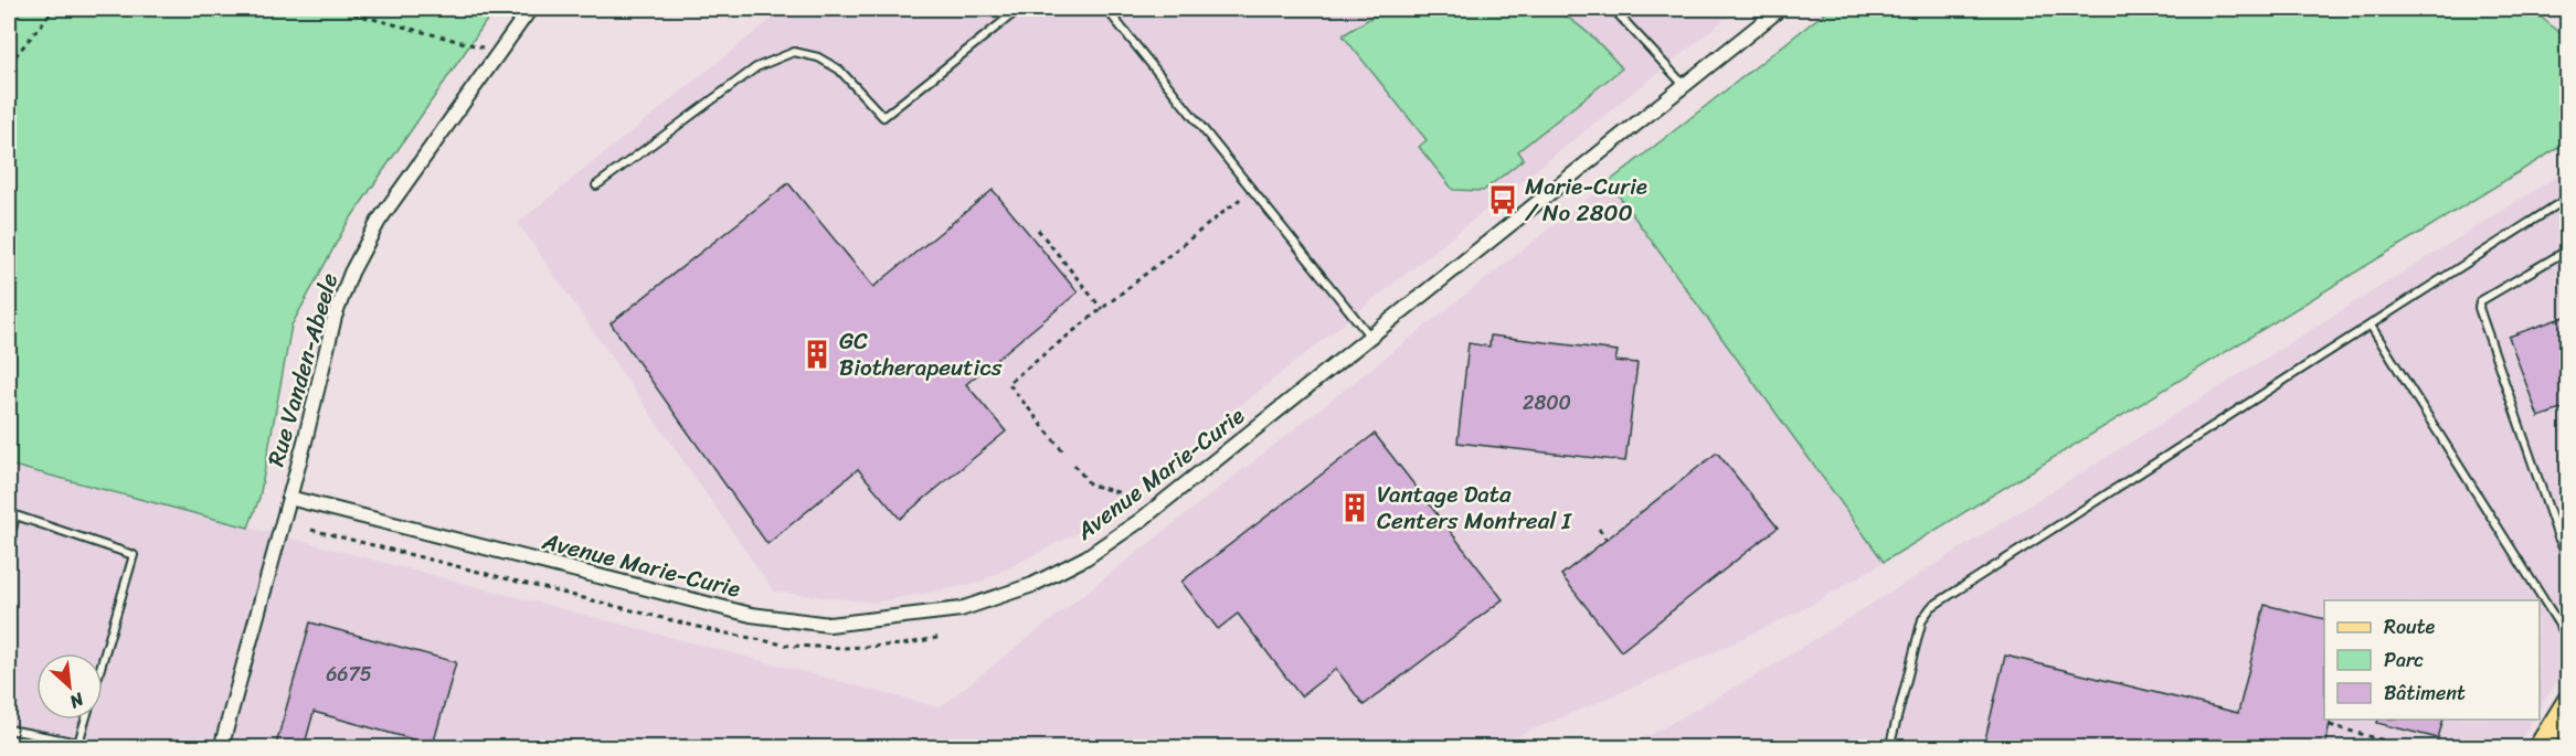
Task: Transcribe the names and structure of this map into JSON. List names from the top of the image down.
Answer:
{
  "streets": {
    "street": ["Rue Vanden-Abeele", "Avenue Marie-Curie"]
  },
  "crossings": [
    ["Rue Vanden-Abeele", "Avenue Marie-Curie"]
  ],
  "places": {
    "bus stop": ["Marie-Curie / No 2800"],
    "building": ["GC Biotherapeutics", "Vantage Data Centers Montreal I"]
  },
  "house_numbers": ["2800", "6675"],
  "legend": ["Route", "Parc", "Bâtiment"],
  "north": "bottom right"
}
